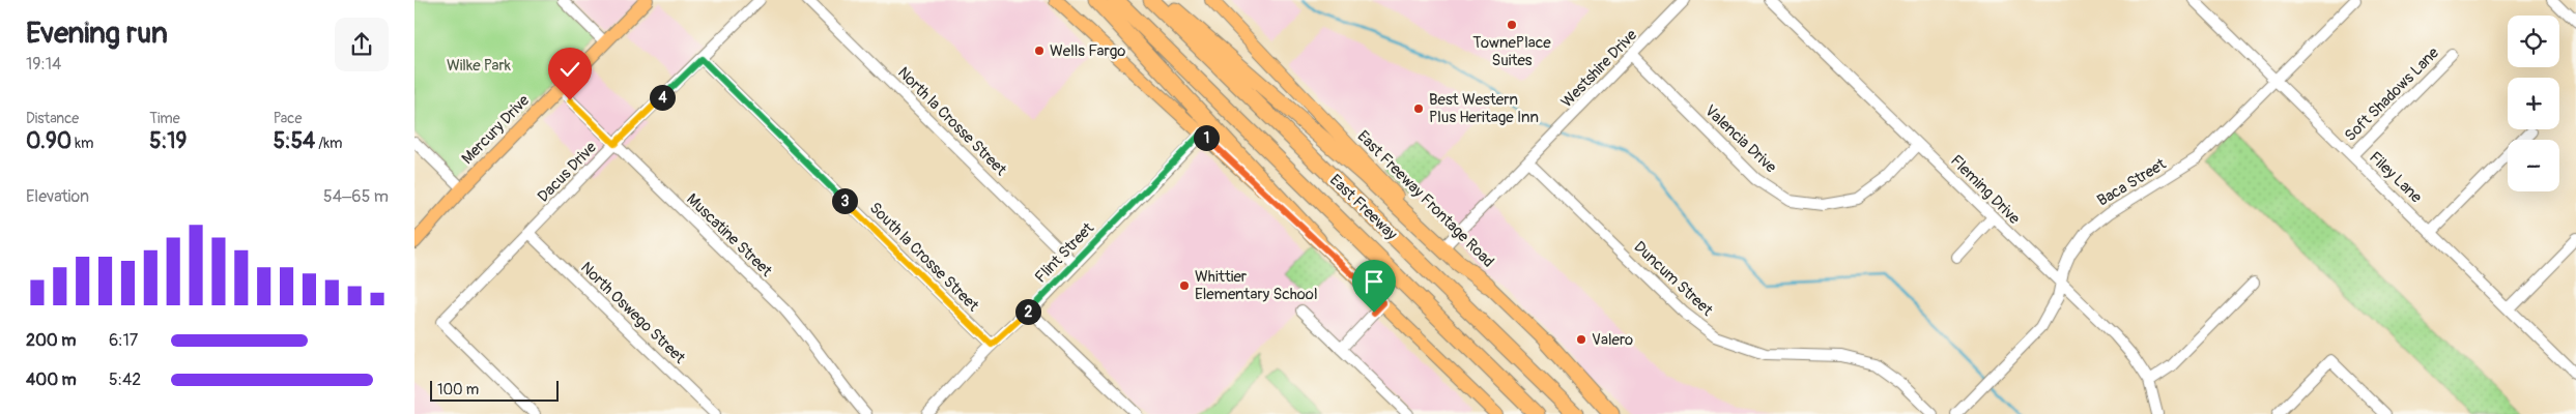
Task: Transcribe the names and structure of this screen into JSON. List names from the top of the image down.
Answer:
{
  "streets": {
    "highway": ["East Freeway"],
    "main road": ["Mercury Drive", "East Freeway Frontage Road"],
    "street": [
      "Westshire Drive",
      "Soft Shadows Lane",
      "North la Crosse Street",
      "Valencia Drive",
      "Dacus Drive",
      "Filey Lane",
      "Baca Street",
      "Fleming Drive",
      "Muscatine Street",
      "Flint Street",
      "South la Crosse Street",
      "Duncum Street",
      "North Oswego Street"
    ]
  },
  "crossings": [
    ["Westshire Drive", "Valencia Drive"],
    ["Westshire Drive", "East Freeway Frontage Road"],
    ["Westshire Drive", "Duncum Street"],
    ["Soft Shadows Lane", "Filey Lane"],
    ["North la Crosse Street", "Flint Street"],
    ["Mercury Drive", "Muscatine Street"],
    ["Valencia Drive", "Fleming Drive"],
    ["Dacus Drive", "Muscatine Street"],
    ["Dacus Drive", "South la Crosse Street"],
    ["Dacus Drive", "North Oswego Street"],
    ["Filey Lane", "Baca Street"],
    ["Baca Street", "Fleming Drive"],
    ["Flint Street", "South la Crosse Street"]
  ],
  "parks": ["Wilke Park"],
  "places": [
    "TownePlace Suites",
    "Wells Fargo",
    "Best Western Plus Heritage Inn",
    "Whittier Elementary School",
    "Valero"
  ],
  "scale_bar": "100 m",
  "page": {
    "heading": ["Evening run", "19:14"],
    "map_buttons": ["+", "−"],
    "pins": [
      "4",
      "1",
      "3",
      "2"
    ],
    "stats": [
      ["Distance", "0.90 km"],
      ["Time", "5:19"],
      ["Pace", "5:54 /km"]
    ],
    "chart": ["Elevation", "54–65 m"],
    "list": [
      {
        "name": "200 m",
        "note": "6:17"
      },
      {
        "name": "400 m",
        "note": "5:42"
      }
    ],
    "scale": "100 m"
  }
}
